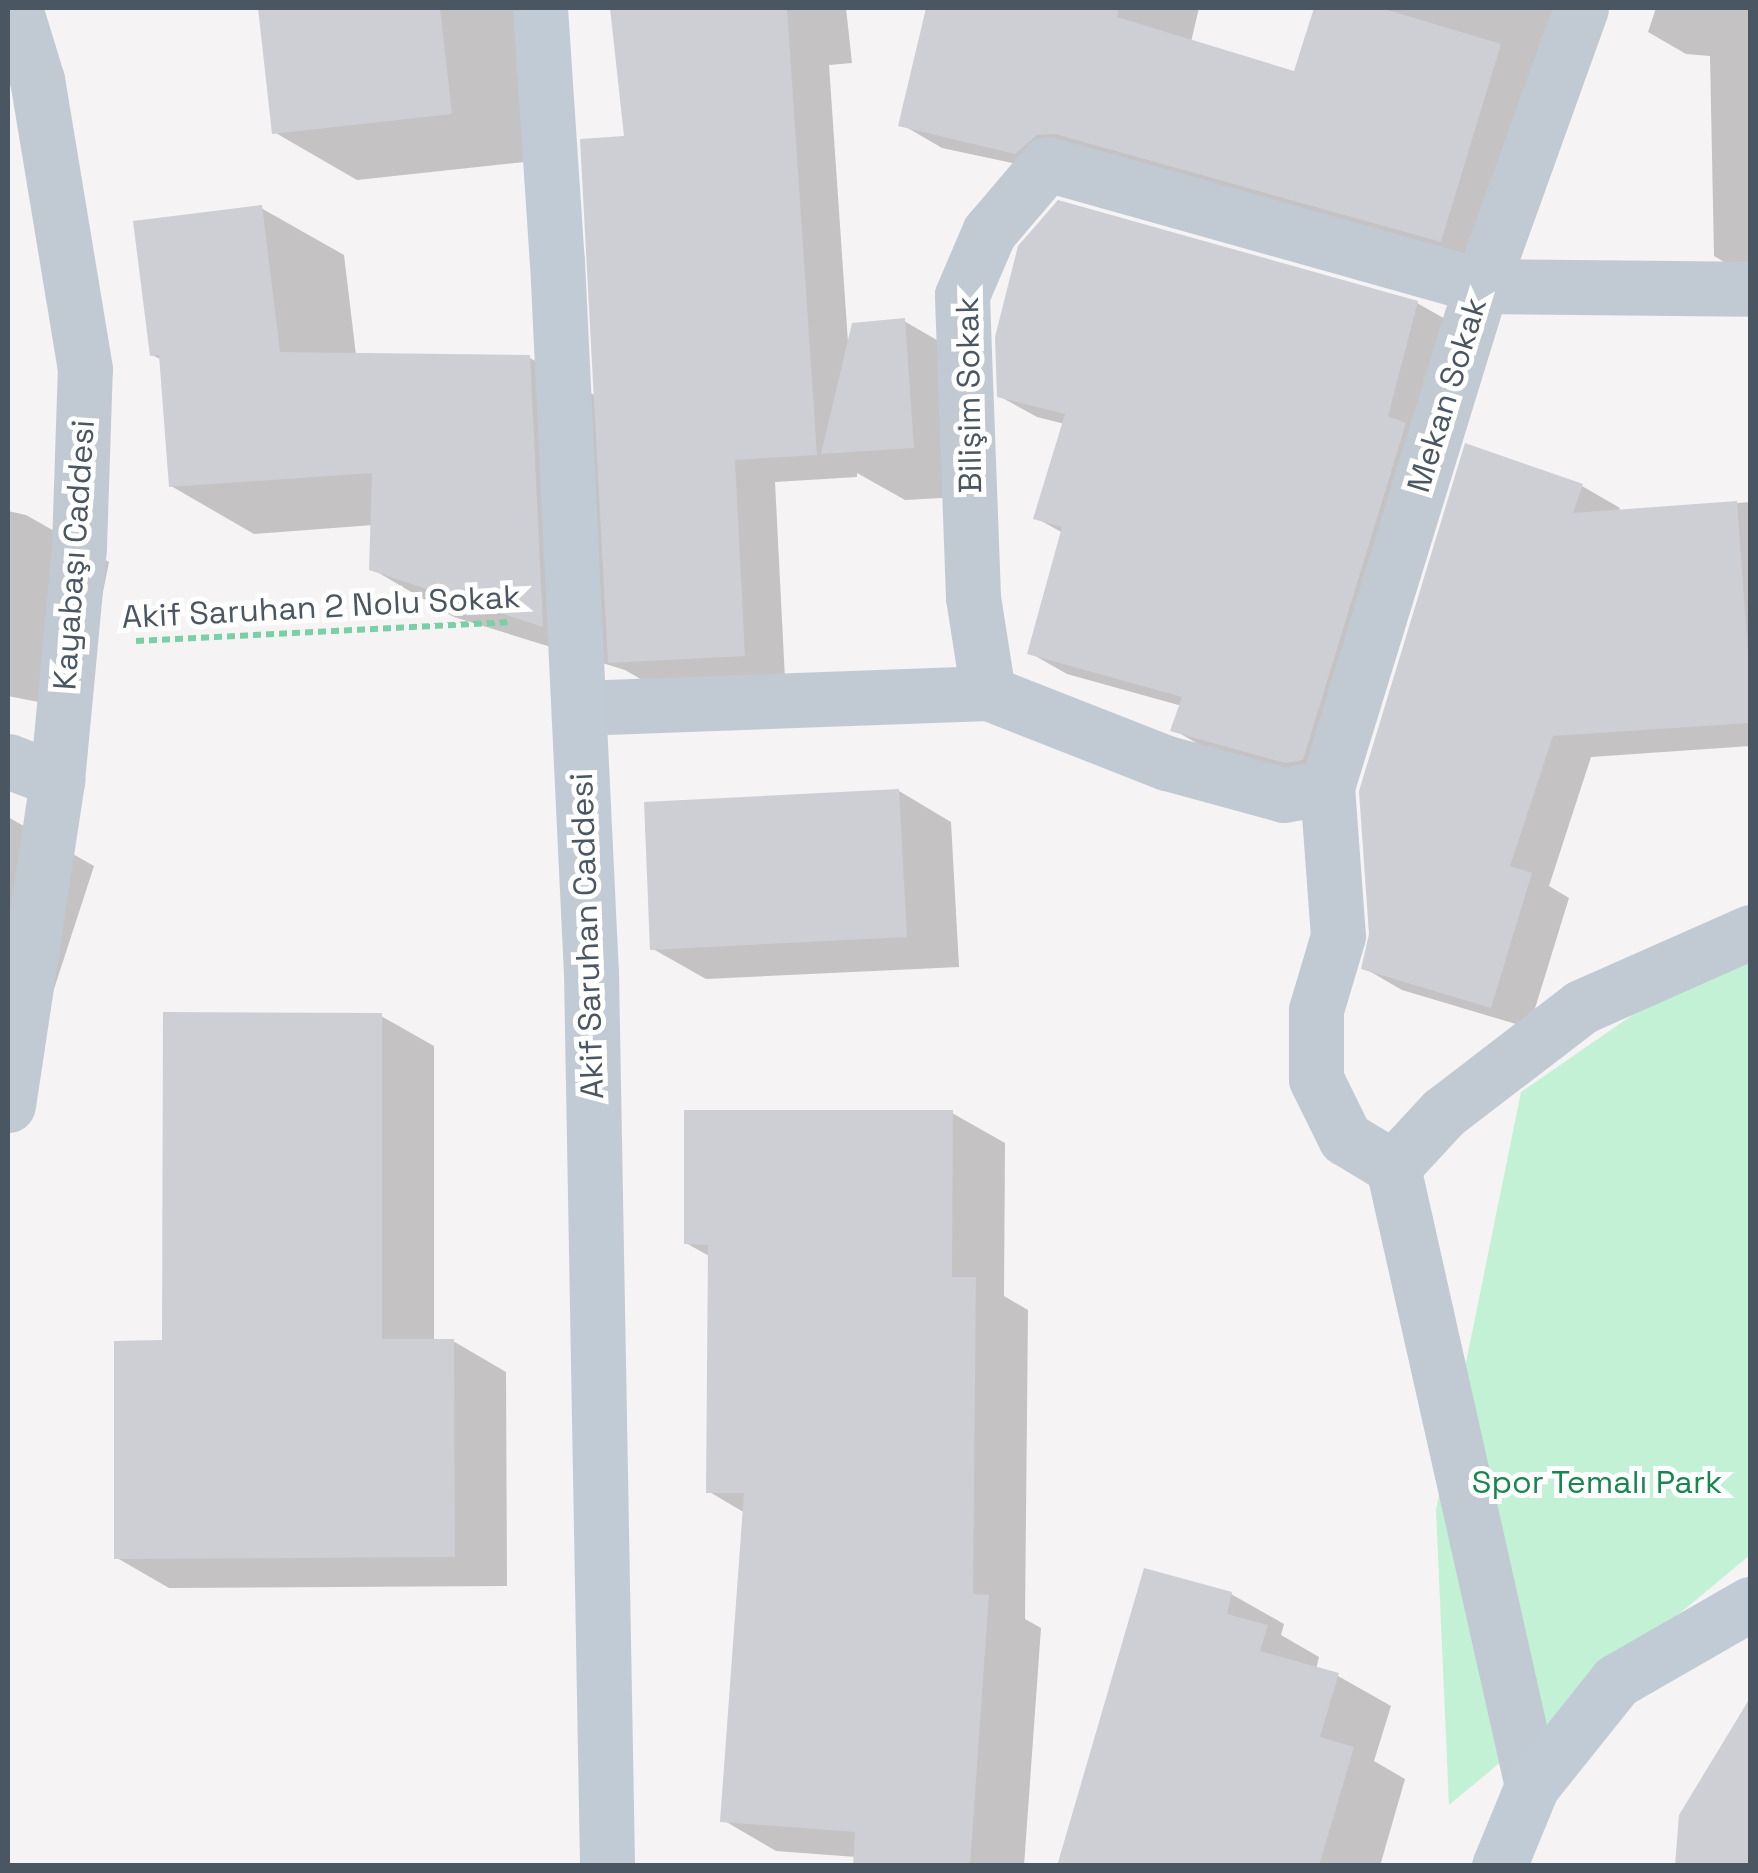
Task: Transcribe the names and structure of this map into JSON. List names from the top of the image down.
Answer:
{
  "streets": {
    "street": [
      "Bilişim Sokak",
      "Mekan Sokak",
      "Kayabaşı Caddesi",
      "Akif Saruhan Caddesi"
    ],
    "path": ["Akif Saruhan 2 Nolu Sokak"]
  },
  "crossings": [
    ["Bilişim Sokak", "Mekan Sokak"],
    ["Kayabaşı Caddesi", "Akif Saruhan 2 Nolu Sokak"],
    ["Akif Saruhan 2 Nolu Sokak", "Akif Saruhan Caddesi"]
  ],
  "parks": ["Spor Temalı Park"]
}
